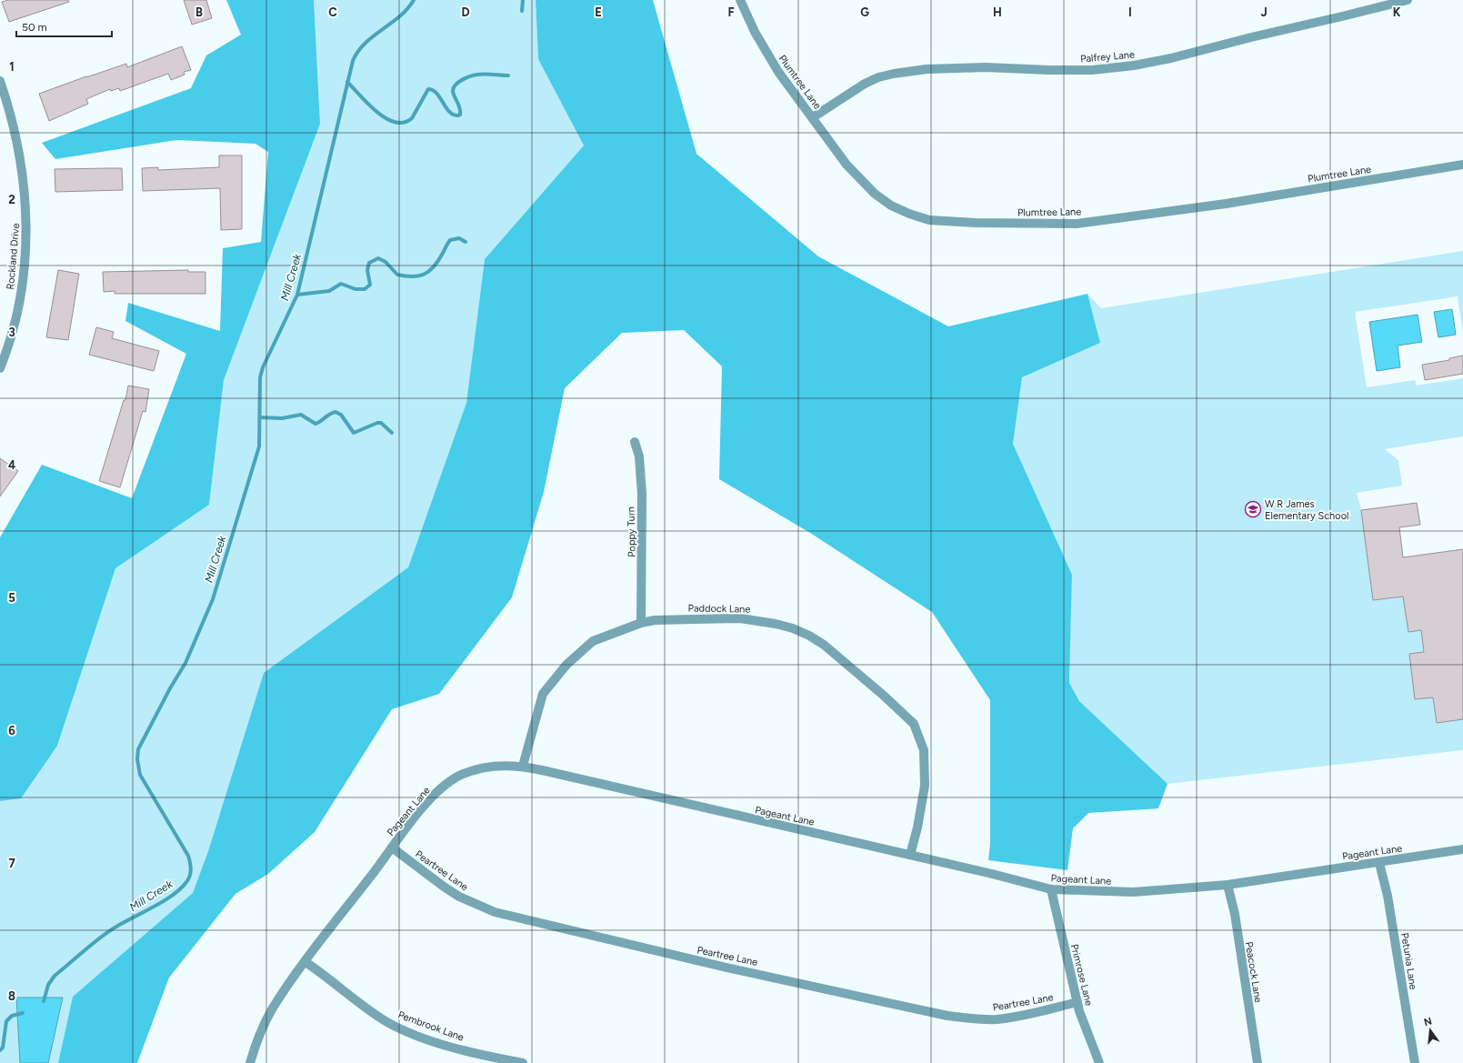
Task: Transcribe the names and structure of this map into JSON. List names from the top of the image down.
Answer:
{
  "streets": {
    "street": [
      "Palfrey Lane",
      "Plumtree Lane",
      "Rockland Drive",
      "Poppy Turn",
      "Paddock Lane",
      "Pageant Lane",
      "Peartree Lane",
      "Petunia Lane",
      "Peacock Lane",
      "Primrose Lane",
      "Pembrook Lane"
    ]
  },
  "crossings": [
    ["Palfrey Lane", "Plumtree Lane"],
    ["Poppy Turn", "Paddock Lane"],
    ["Paddock Lane", "Pageant Lane"],
    ["Pageant Lane", "Peartree Lane"],
    ["Pageant Lane", "Petunia Lane"],
    ["Pageant Lane", "Peacock Lane"],
    ["Pageant Lane", "Primrose Lane"],
    ["Pageant Lane", "Pembrook Lane"],
    ["Peartree Lane", "Primrose Lane"]
  ],
  "water": ["Mill Creek"],
  "places": {
    "school or university": ["W R James Elementary School"]
  },
  "scale_bar": "50 m",
  "north": "top",
  "grid": {
    "columns": [
      "B",
      "C",
      "D",
      "E",
      "F",
      "G",
      "H",
      "I",
      "J",
      "K"
    ],
    "rows": [
      "1",
      "2",
      "3",
      "4",
      "5",
      "6",
      "7",
      "8"
    ]
  }
}
